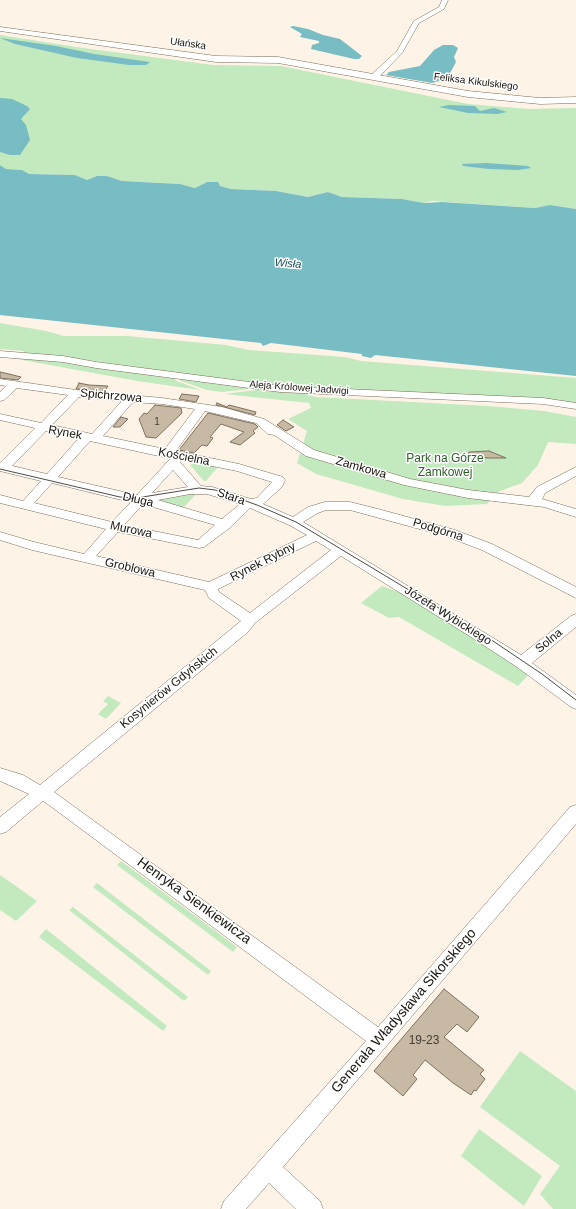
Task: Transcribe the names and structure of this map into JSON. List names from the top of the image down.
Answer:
{
  "streets": {
    "main road": ["Ułańska", "Feliksa Kikulskiego"],
    "street": [
      "Aleja Królowej Jadwigi",
      "Spichrzowa",
      "Rynek",
      "Kościelna",
      "Zamkowa",
      "Stara",
      "Długa",
      "Murowa",
      "Podgórna",
      "Rynek Rybny",
      "Groblowa",
      "Józefa Wybickiego",
      "Solna",
      "Kosynierów Gdyńskich",
      "Henryka Sienkiewicza",
      "Generała Władysława Sikorskiego"
    ]
  },
  "crossings": [
    ["Ułańska", "Feliksa Kikulskiego"],
    ["Spichrzowa", "Zamkowa"],
    ["Rynek", "Kościelna"],
    ["Rynek", "Długa"],
    ["Kościelna", "Murowa"],
    ["Stara", "Długa"],
    ["Stara", "Murowa"],
    ["Stara", "Podgórna"],
    ["Stara", "Rynek Rybny"],
    ["Stara", "Józefa Wybickiego"],
    ["Długa", "Murowa"],
    ["Rynek Rybny", "Groblowa"],
    ["Rynek Rybny", "Józefa Wybickiego"],
    ["Józefa Wybickiego", "Solna"],
    ["Józefa Wybickiego", "Kosynierów Gdyńskich"],
    ["Kosynierów Gdyńskich", "Henryka Sienkiewicza"],
    ["Henryka Sienkiewicza", "Generała Władysława Sikorskiego"]
  ],
  "water": ["Wisła"],
  "parks": ["Park na Górze Zamkowej"],
  "house_numbers": ["1", "19-23"]
}
